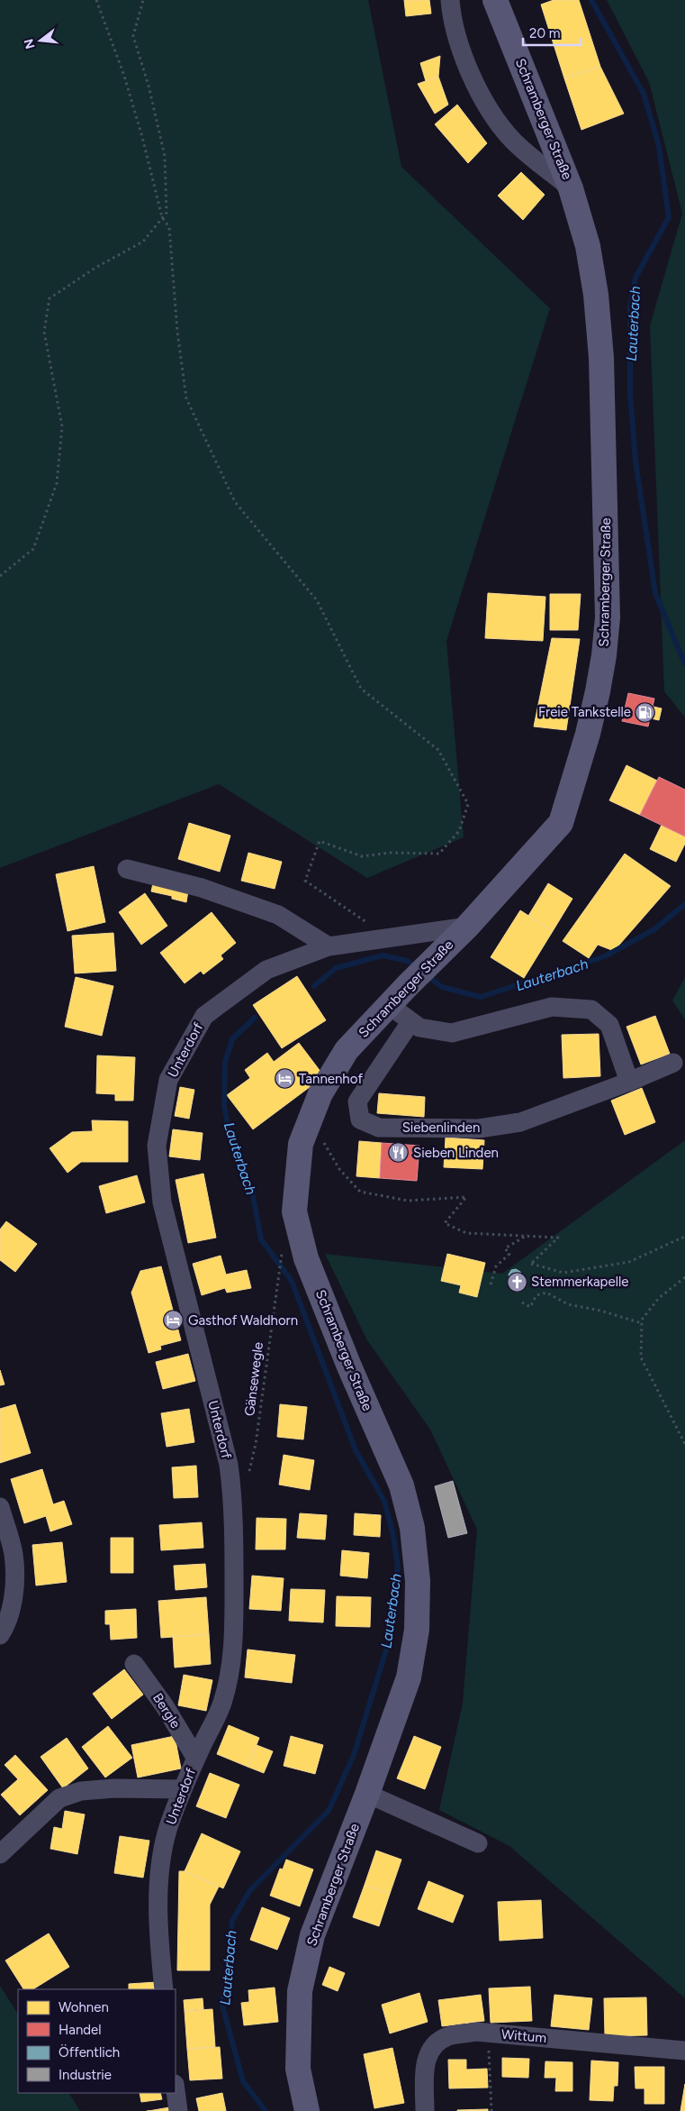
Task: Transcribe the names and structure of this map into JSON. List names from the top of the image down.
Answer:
{
  "streets": {
    "main road": ["Schramberger Straße"],
    "street": [
      "Unterdorf",
      "Siebenlinden",
      "Bergle",
      "Wittum"
    ],
    "path": ["Gänsewegle"]
  },
  "crossings": [
    ["Schramberger Straße", "Unterdorf"],
    ["Unterdorf", "Gänsewegle"],
    ["Unterdorf", "Bergle"]
  ],
  "water": ["Lauterbach"],
  "places": {
    "fuel station": ["Freie Tankstelle"],
    "hotel": ["Tannenhof", "Gasthof Waldhorn"],
    "restaurant": ["Sieben Linden"],
    "church": ["Stemmerkapelle"]
  },
  "legend": [
    "Wohnen",
    "Handel",
    "Öffentlich",
    "Industrie"
  ],
  "scale_bar": "20 m",
  "north": "left"
}
